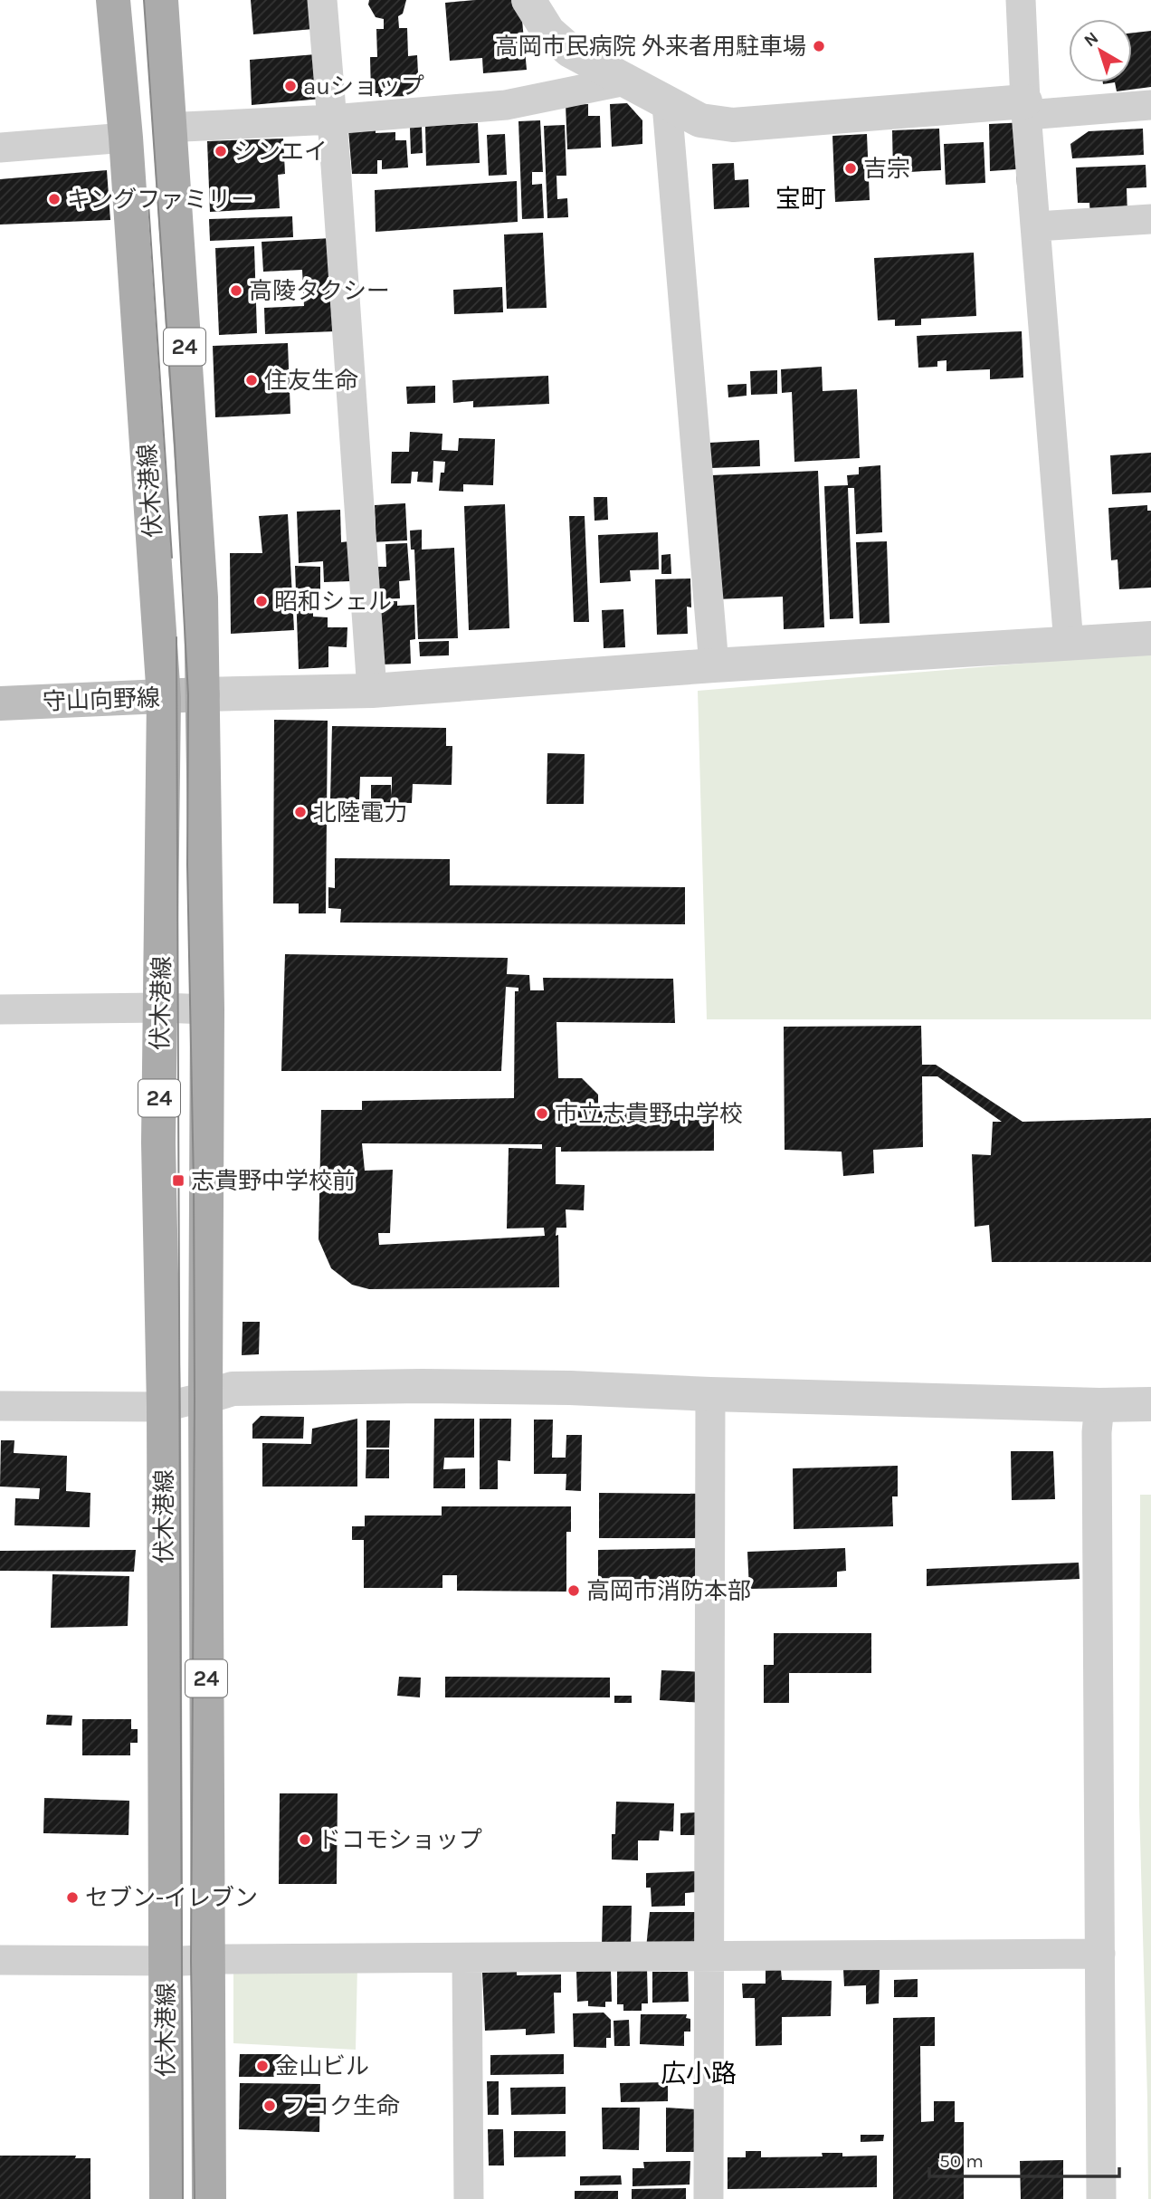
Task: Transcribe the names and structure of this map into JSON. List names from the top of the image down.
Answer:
{
  "streets": {
    "main road": ["24", "伏木港線", "守山向野線"]
  },
  "crossings": [
    ["伏木港線", "守山向野線"]
  ],
  "districts": ["宝町", "広小路"],
  "places": {
    "other": [
      "高岡市民病院 外来者用駐車場",
      "auショップ",
      "シンエイ",
      "吉宗",
      "キングファミリー",
      "高陵タクシー",
      "住友生命",
      "昭和シェル",
      "北陸電力",
      "市立志貴野中学校",
      "高岡市消防本部",
      "ドコモショップ",
      "セブン-イレブン",
      "金山ビル",
      "フコク生命"
    ],
    "transit": ["志貴野中学校前"]
  },
  "scale_bar": "50 m",
  "north": "top left"
}
